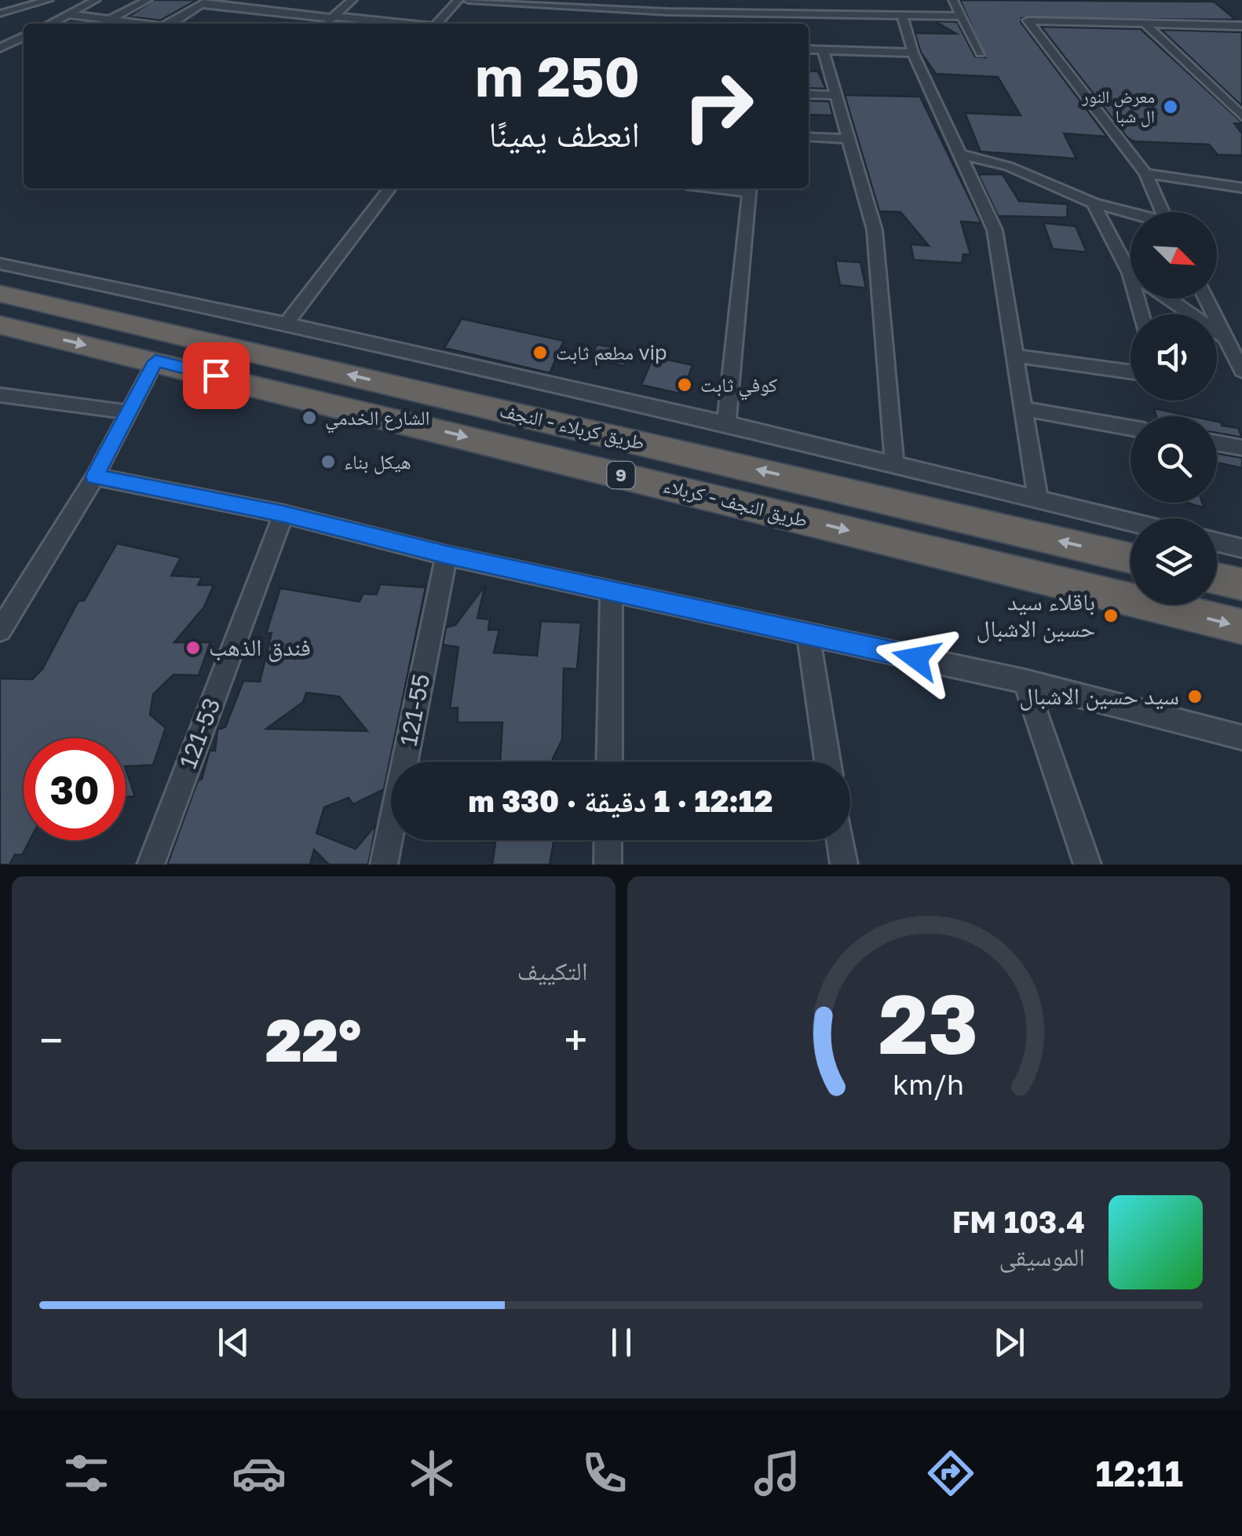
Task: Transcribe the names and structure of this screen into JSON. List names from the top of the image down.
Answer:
{
  "streets": {
    "highway": ["طريق کربلاء - النجف", "9", "طريق النجف - کربلاء"],
    "street": ["121-55", "121-53"]
  },
  "one_way": ["طريق کربلاء - النجف", "طريق النجف - کربلاء"],
  "places": [
    "معرض النور ال شبا",
    "مطعم ثابت vip",
    "كوفي ثابت",
    "الشارع الخدمي",
    "هيكل بناء",
    "باقلاء سيد حسين الاشبال",
    "فندق الذهب",
    "سيد حسين الاشبال"
  ],
  "north": "bottom right",
  "page": {
    "turn": ["250 m", "انعطف يمينًا"],
    "limit": "30",
    "trip": "12:12 · 1 دقيقة · 330 m",
    "tile": "التكييف",
    "heat": ["−", "22°", "+"],
    "song": ["103.4 FM", "الموسيقى"],
    "tabs": "12:11",
    "gauge": ["23", "km/h"]
  }
}
